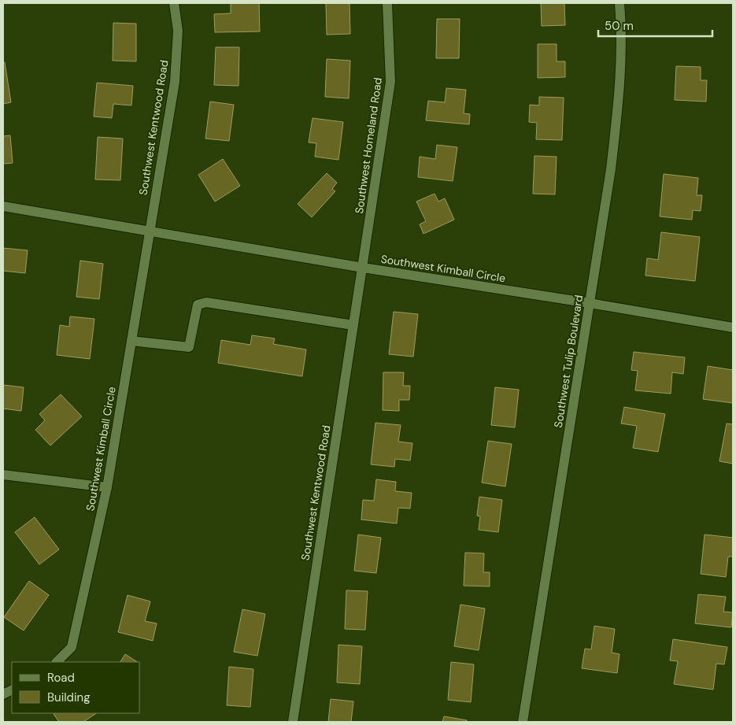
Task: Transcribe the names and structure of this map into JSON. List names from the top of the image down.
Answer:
{
  "streets": {
    "street": [
      "Southwest Kentwood Road",
      "Southwest Homeland Road",
      "Southwest Kimball Circle",
      "Southwest Tulip Boulevard"
    ]
  },
  "crossings": [
    ["Southwest Kentwood Road", "Southwest Homeland Road"],
    ["Southwest Kentwood Road", "Southwest Kimball Circle"],
    ["Southwest Homeland Road", "Southwest Kimball Circle"],
    ["Southwest Kimball Circle", "Southwest Tulip Boulevard"]
  ],
  "legend": ["Road", "Building"],
  "scale_bar": "50 m"
}
